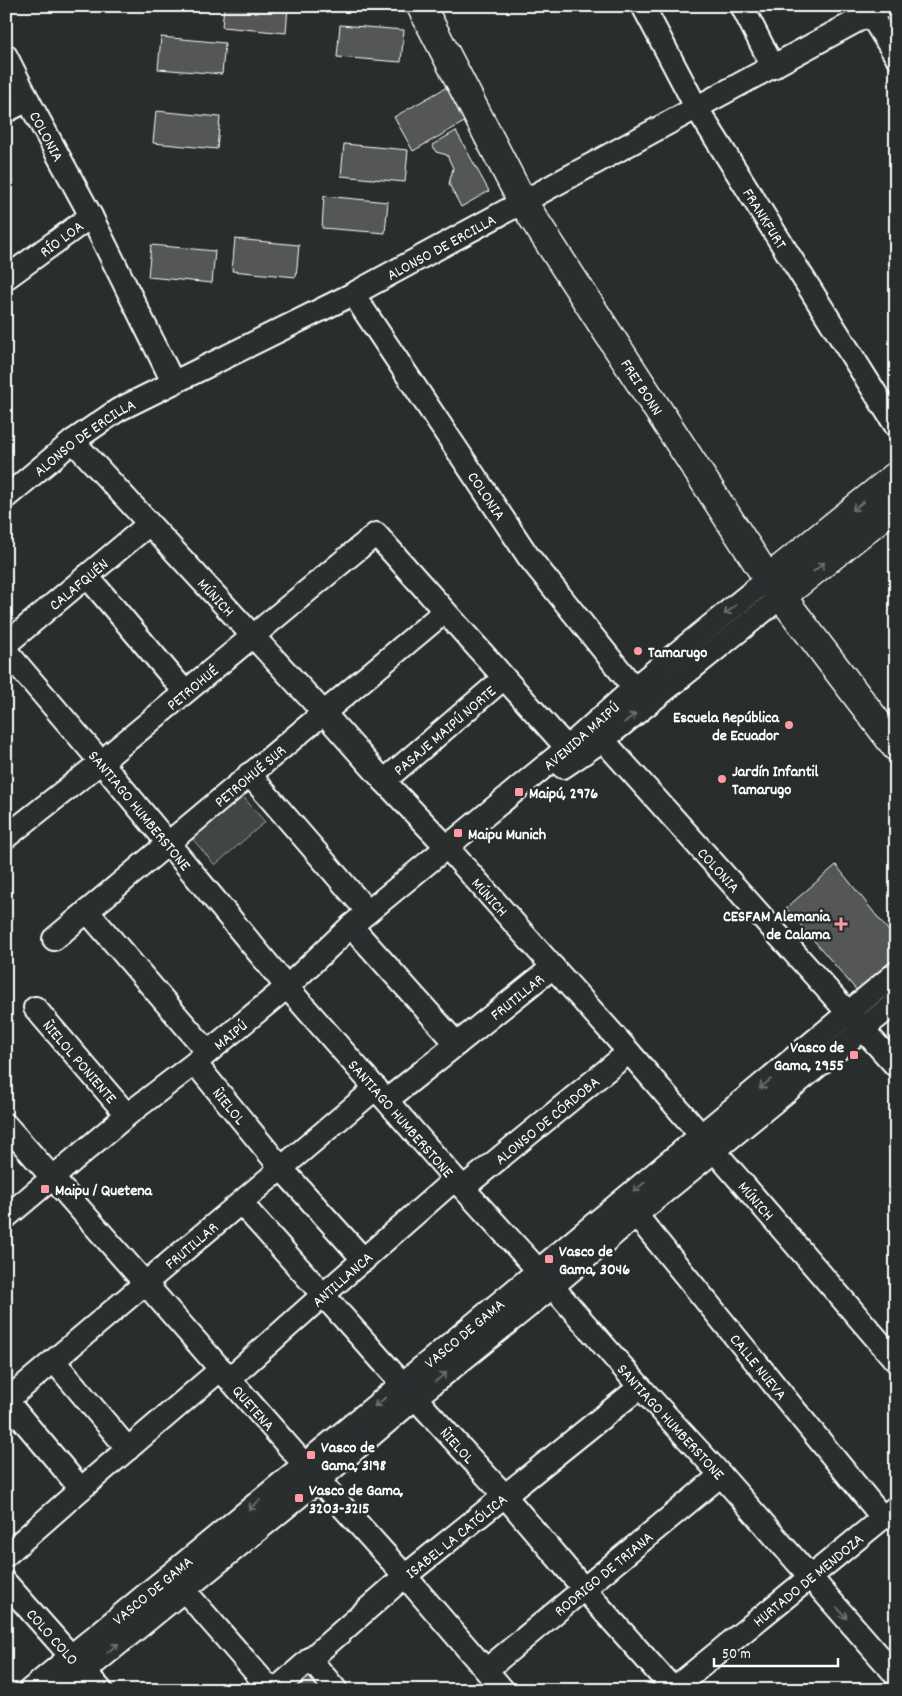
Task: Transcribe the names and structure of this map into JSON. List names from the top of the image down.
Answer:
{
  "streets": {
    "main road": ["FREI BONN", "AVENIDA MAIPÚ"],
    "street": [
      "COLONIA",
      "FRANKFURT",
      "RÍO LOA",
      "ALONSO DE ERCILLA",
      "CALAFQUÉN",
      "MÚNICH",
      "PETROHUÉ",
      "PASAJE MAIPÚ NORTE",
      "PETROHUÉ SUR",
      "SANTIAGO HUMBERSTONE",
      "FRUTILLAR",
      "MAIPÚ",
      "ÑIELOL PONIENTE",
      "ÑIELOL",
      "ALONSO DE CÓRDOBA",
      "ANTILLANCA",
      "VASCO DE GAMA",
      "CALLE NUEVA",
      "QUETENA",
      "ISABEL LA CATÓLICA",
      "RODRIGO DE TRIANA",
      "HURTADO DE MENDOZA",
      "COLO COLO"
    ]
  },
  "crossings": [
    ["COLONIA", "RÍO LOA"],
    ["COLONIA", "ALONSO DE ERCILLA"],
    ["COLONIA", "AVENIDA MAIPÚ"],
    ["COLONIA", "VASCO DE GAMA"],
    ["FRANKFURT", "ALONSO DE ERCILLA"],
    ["ALONSO DE ERCILLA", "FREI BONN"],
    ["ALONSO DE ERCILLA", "MÚNICH"],
    ["FREI BONN", "AVENIDA MAIPÚ"],
    ["CALAFQUÉN", "MÚNICH"],
    ["MÚNICH", "PETROHUÉ"],
    ["MÚNICH", "PASAJE MAIPÚ NORTE"],
    ["MÚNICH", "AVENIDA MAIPÚ"],
    ["MÚNICH", "PETROHUÉ SUR"],
    ["MÚNICH", "FRUTILLAR"],
    ["MÚNICH", "MAIPÚ"],
    ["MÚNICH", "ALONSO DE CÓRDOBA"],
    ["MÚNICH", "VASCO DE GAMA"],
    ["PETROHUÉ", "PETROHUÉ SUR"],
    ["PETROHUÉ", "SANTIAGO HUMBERSTONE"],
    ["AVENIDA MAIPÚ", "MAIPÚ"],
    ["PETROHUÉ SUR", "SANTIAGO HUMBERSTONE"],
    ["PETROHUÉ SUR", "ÑIELOL"],
    ["SANTIAGO HUMBERSTONE", "FRUTILLAR"],
    ["SANTIAGO HUMBERSTONE", "MAIPÚ"],
    ["SANTIAGO HUMBERSTONE", "ALONSO DE CÓRDOBA"],
    ["SANTIAGO HUMBERSTONE", "ANTILLANCA"],
    ["SANTIAGO HUMBERSTONE", "VASCO DE GAMA"],
    ["SANTIAGO HUMBERSTONE", "ISABEL LA CATÓLICA"],
    ["SANTIAGO HUMBERSTONE", "RODRIGO DE TRIANA"],
    ["SANTIAGO HUMBERSTONE", "HURTADO DE MENDOZA"],
    ["FRUTILLAR", "ÑIELOL"],
    ["FRUTILLAR", "QUETENA"],
    ["MAIPÚ", "ÑIELOL PONIENTE"],
    ["MAIPÚ", "ÑIELOL"],
    ["MAIPÚ", "QUETENA"],
    ["ÑIELOL", "ANTILLANCA"],
    ["ÑIELOL", "VASCO DE GAMA"],
    ["ÑIELOL", "ISABEL LA CATÓLICA"],
    ["ÑIELOL", "RODRIGO DE TRIANA"],
    ["ÑIELOL", "HURTADO DE MENDOZA"],
    ["ALONSO DE CÓRDOBA", "ANTILLANCA"],
    ["ANTILLANCA", "QUETENA"],
    ["VASCO DE GAMA", "CALLE NUEVA"],
    ["VASCO DE GAMA", "QUETENA"],
    ["VASCO DE GAMA", "COLO COLO"],
    ["CALLE NUEVA", "HURTADO DE MENDOZA"],
    ["QUETENA", "ISABEL LA CATÓLICA"],
    ["QUETENA", "RODRIGO DE TRIANA"]
  ],
  "places": {
    "other": ["Tamarugo", "Escuela República de Ecuador", "Jardín Infantil Tamarugo"],
    "transit": [
      "Maipú, 2976",
      "Maipu Munich",
      "Vasco de Gama, 2955",
      "Maipu / Quetena",
      "Vasco de Gama, 3046",
      "Vasco de Gama, 3198",
      "Vasco de Gama, 3203-3215"
    ],
    "health": ["CESFAM Alemania de Calama"]
  },
  "scale_bar": "50 m"
}
